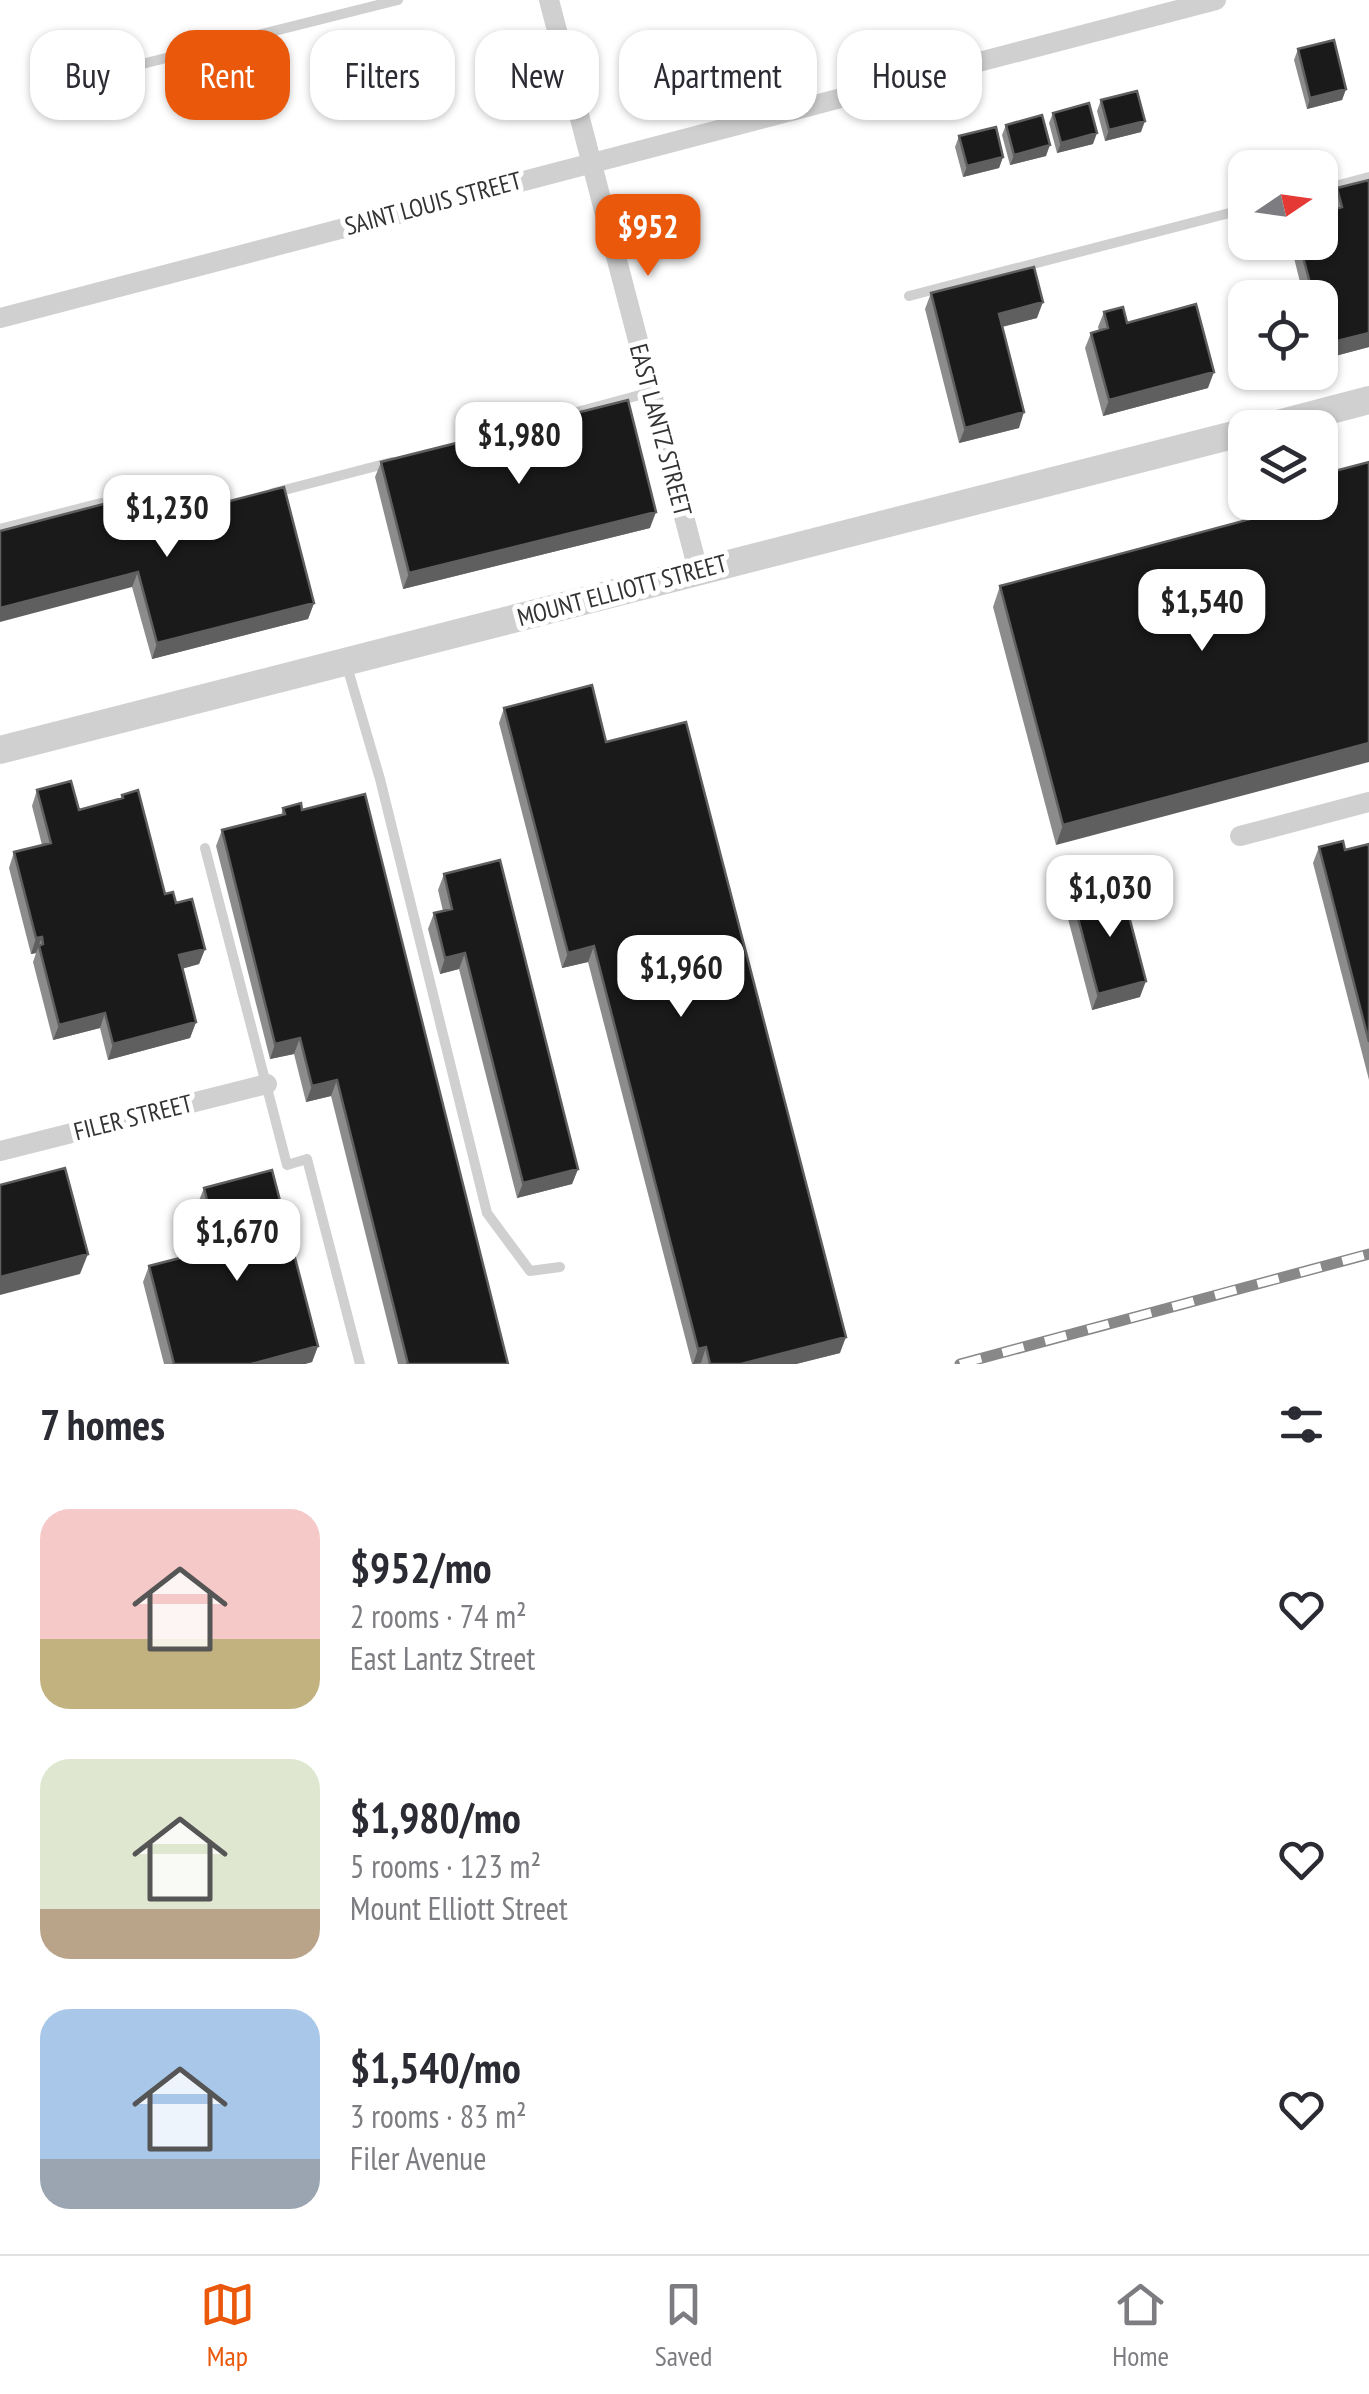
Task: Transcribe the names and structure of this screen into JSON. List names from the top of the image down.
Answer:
{
  "streets": {
    "street": [
      "SAINT LOUIS STREET",
      "EAST LANTZ STREET",
      "MOUNT ELLIOTT STREET",
      "FILER STREET"
    ]
  },
  "crossings": [
    ["SAINT LOUIS STREET", "EAST LANTZ STREET"],
    ["EAST LANTZ STREET", "MOUNT ELLIOTT STREET"]
  ],
  "north": "right",
  "page": {
    "chip": [
      "Buy",
      "Rent",
      "Filters",
      "New",
      "Apartment",
      "House"
    ],
    "price": [
      "$952",
      "$1,980",
      "$1,230",
      "$1,540",
      "$1,030",
      "$1,960",
      "$1,670"
    ],
    "heading": "7 homes",
    "list": [
      {
        "name": "$952/mo",
        "note": "2 rooms · 74 m² · East Lantz Street"
      },
      {
        "name": "$1,980/mo",
        "note": "5 rooms · 123 m² · Mount Elliott Street"
      },
      {
        "name": "$1,540/mo",
        "note": "3 rooms · 83 m² · Filer Avenue"
      }
    ],
    "tabs": ["Map", "Saved", "Home"]
  }
}
